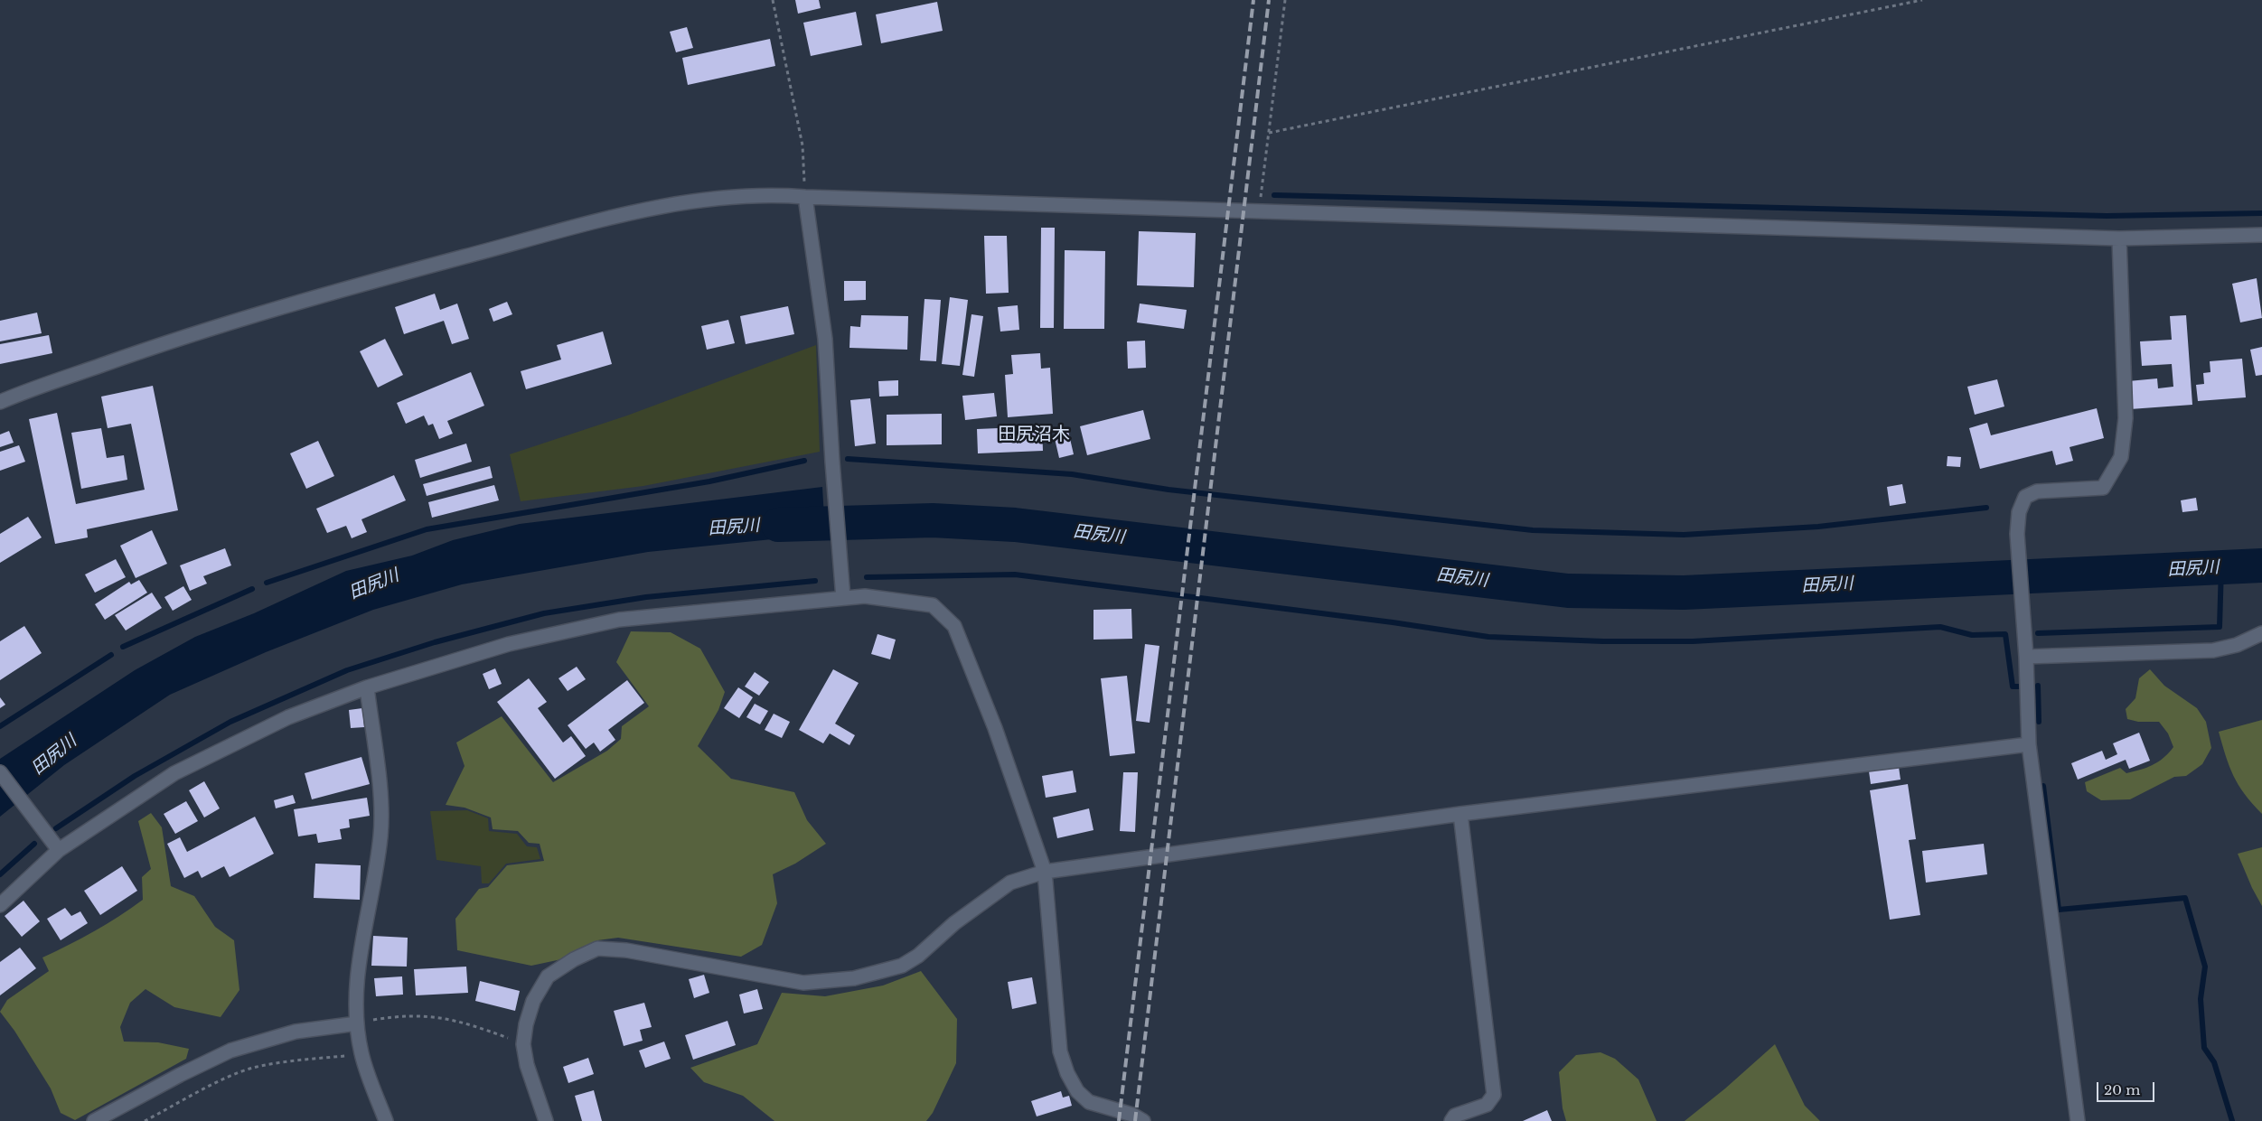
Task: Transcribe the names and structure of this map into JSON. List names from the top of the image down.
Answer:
{
  "districts": ["田尻沼木"],
  "water": ["田尻川"],
  "scale_bar": "20 m"
}
